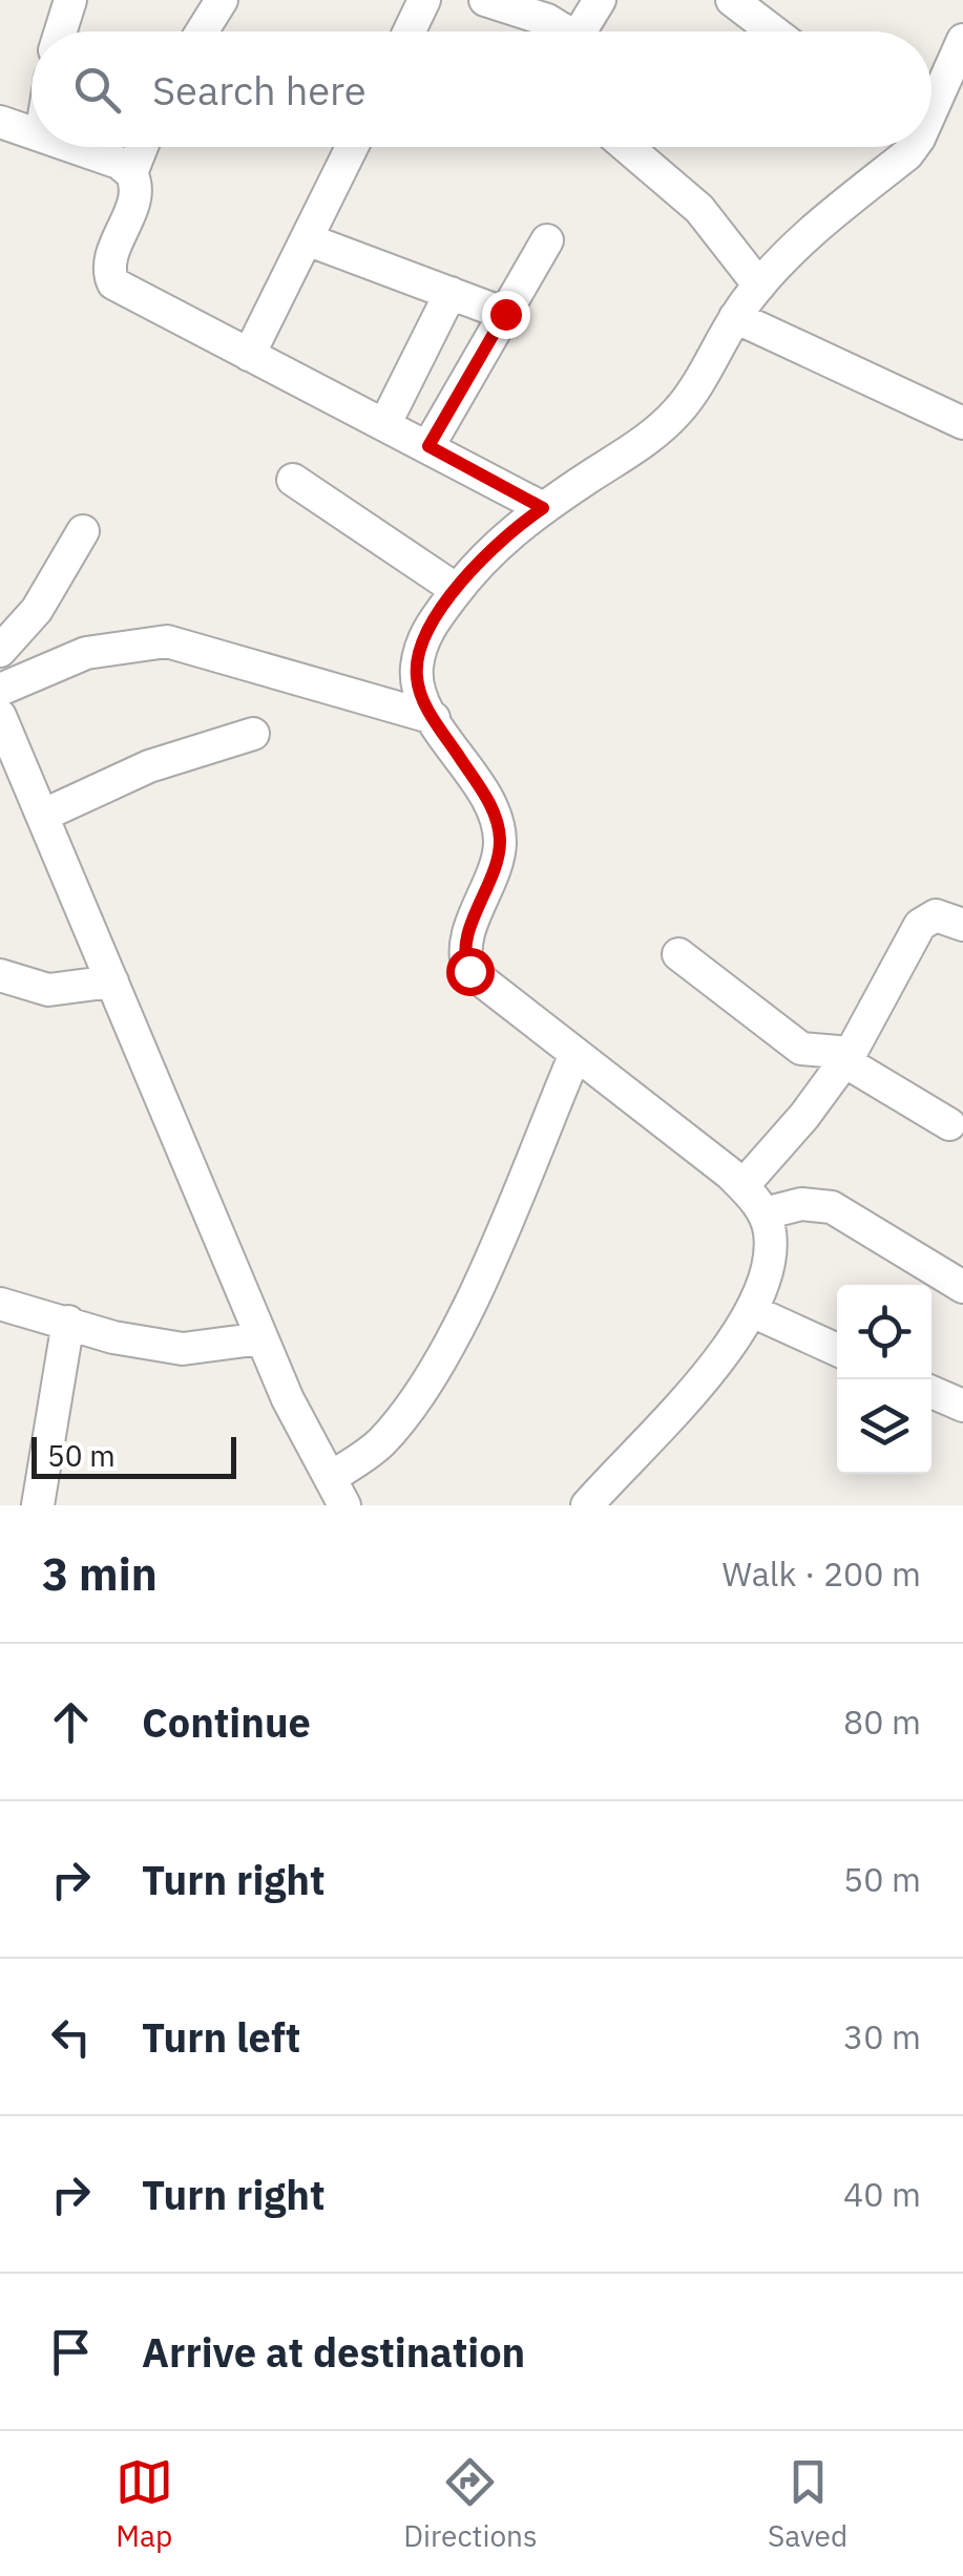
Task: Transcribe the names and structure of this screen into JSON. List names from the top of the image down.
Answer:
{
  "scale_bar": "50 m",
  "page": {
    "search": "Search here",
    "scale": "50 m",
    "heading": ["3 min", "Walk · 200 m"],
    "list": [
      ["Continue", "80 m"],
      ["Turn right", "50 m"],
      ["Turn left", "30 m"],
      ["Turn right", "40 m"],
      "Arrive at destination"
    ],
    "nav": ["Map", "Directions", "Saved"]
  }
}
